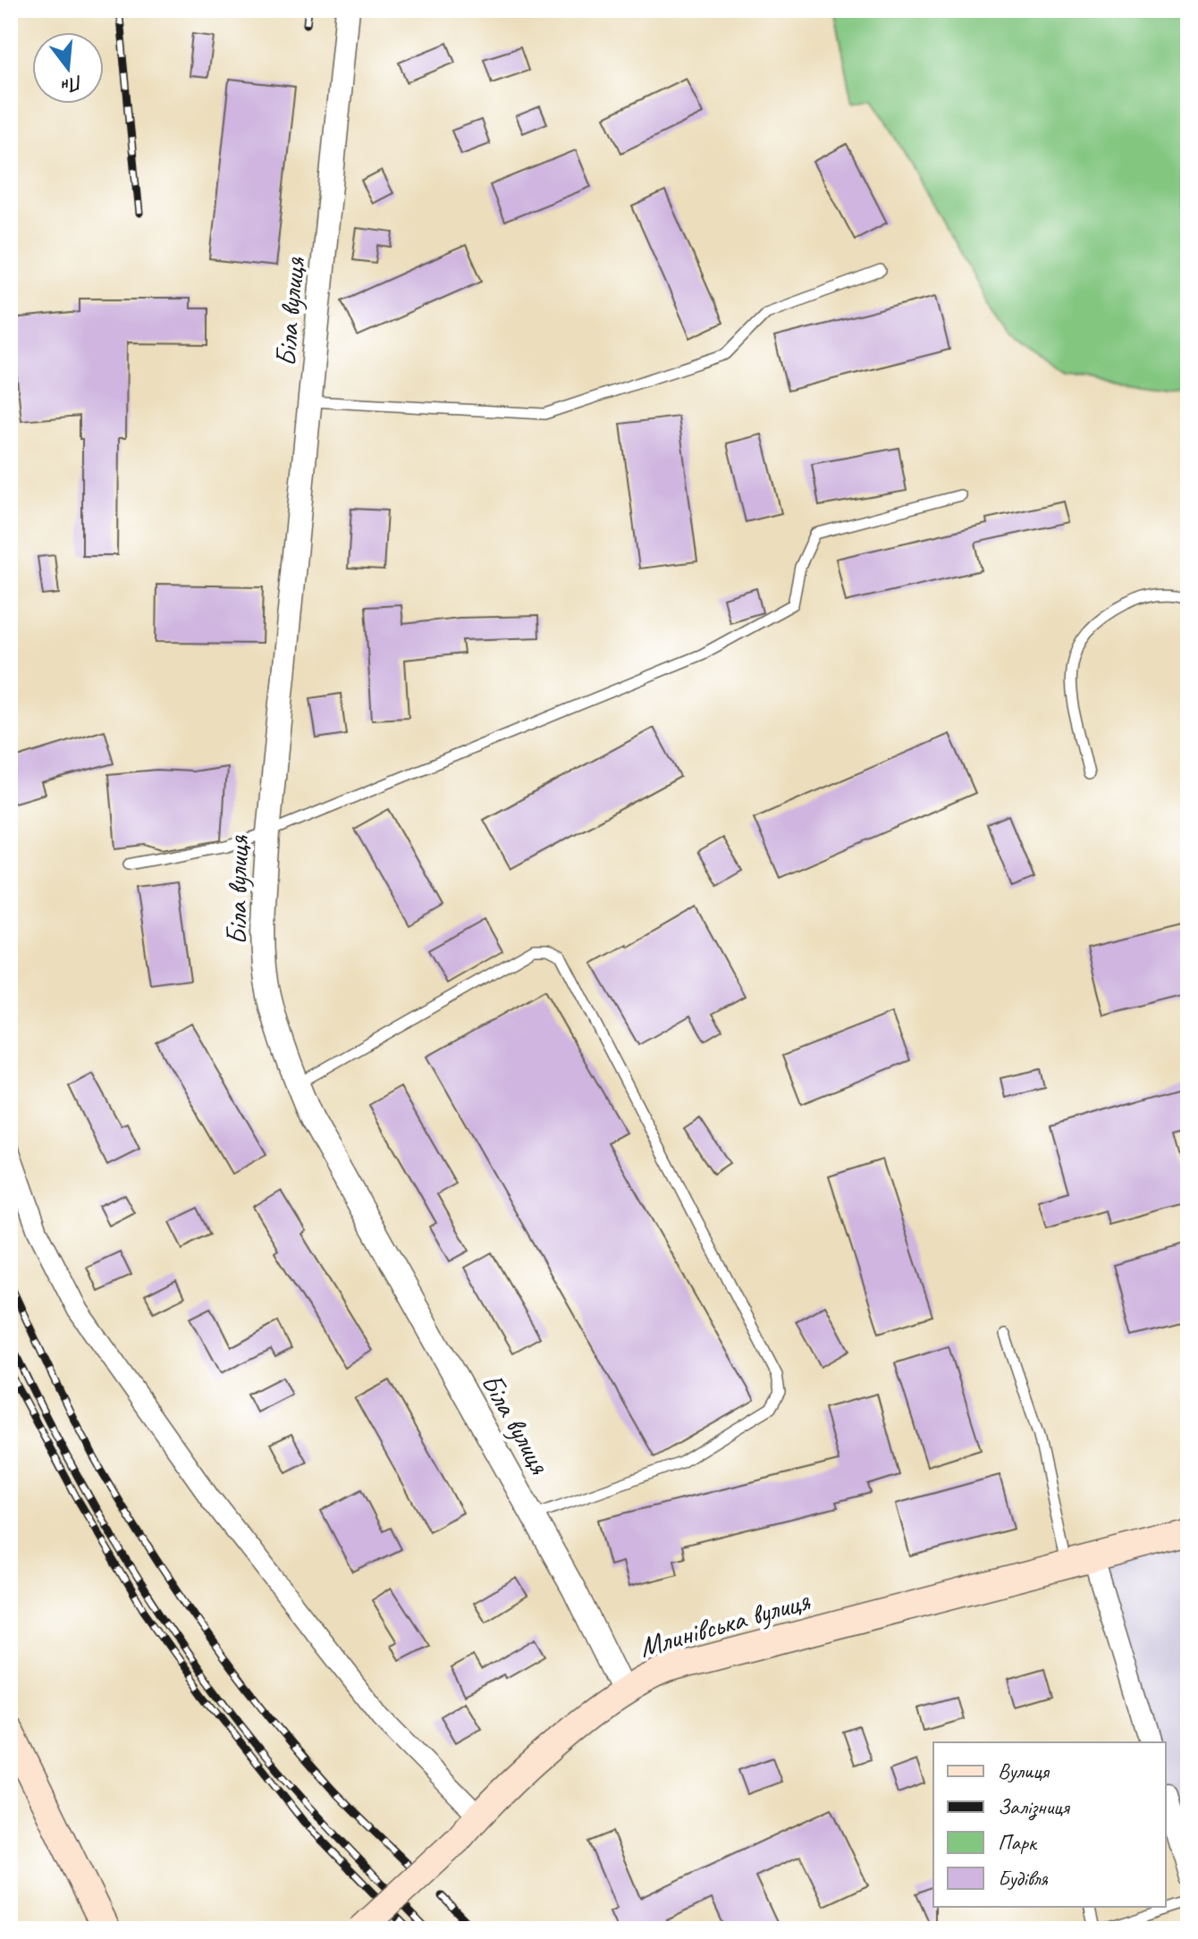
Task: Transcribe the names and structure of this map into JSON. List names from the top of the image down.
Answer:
{
  "streets": {
    "main road": ["Млинівська вулиця"],
    "street": ["Біла вулиця"]
  },
  "crossings": [
    ["Біла вулиця", "Млинівська вулиця"]
  ],
  "legend": [
    "Вулиця",
    "Залізниця",
    "Парк",
    "Будівля"
  ],
  "north": "bottom"
}
